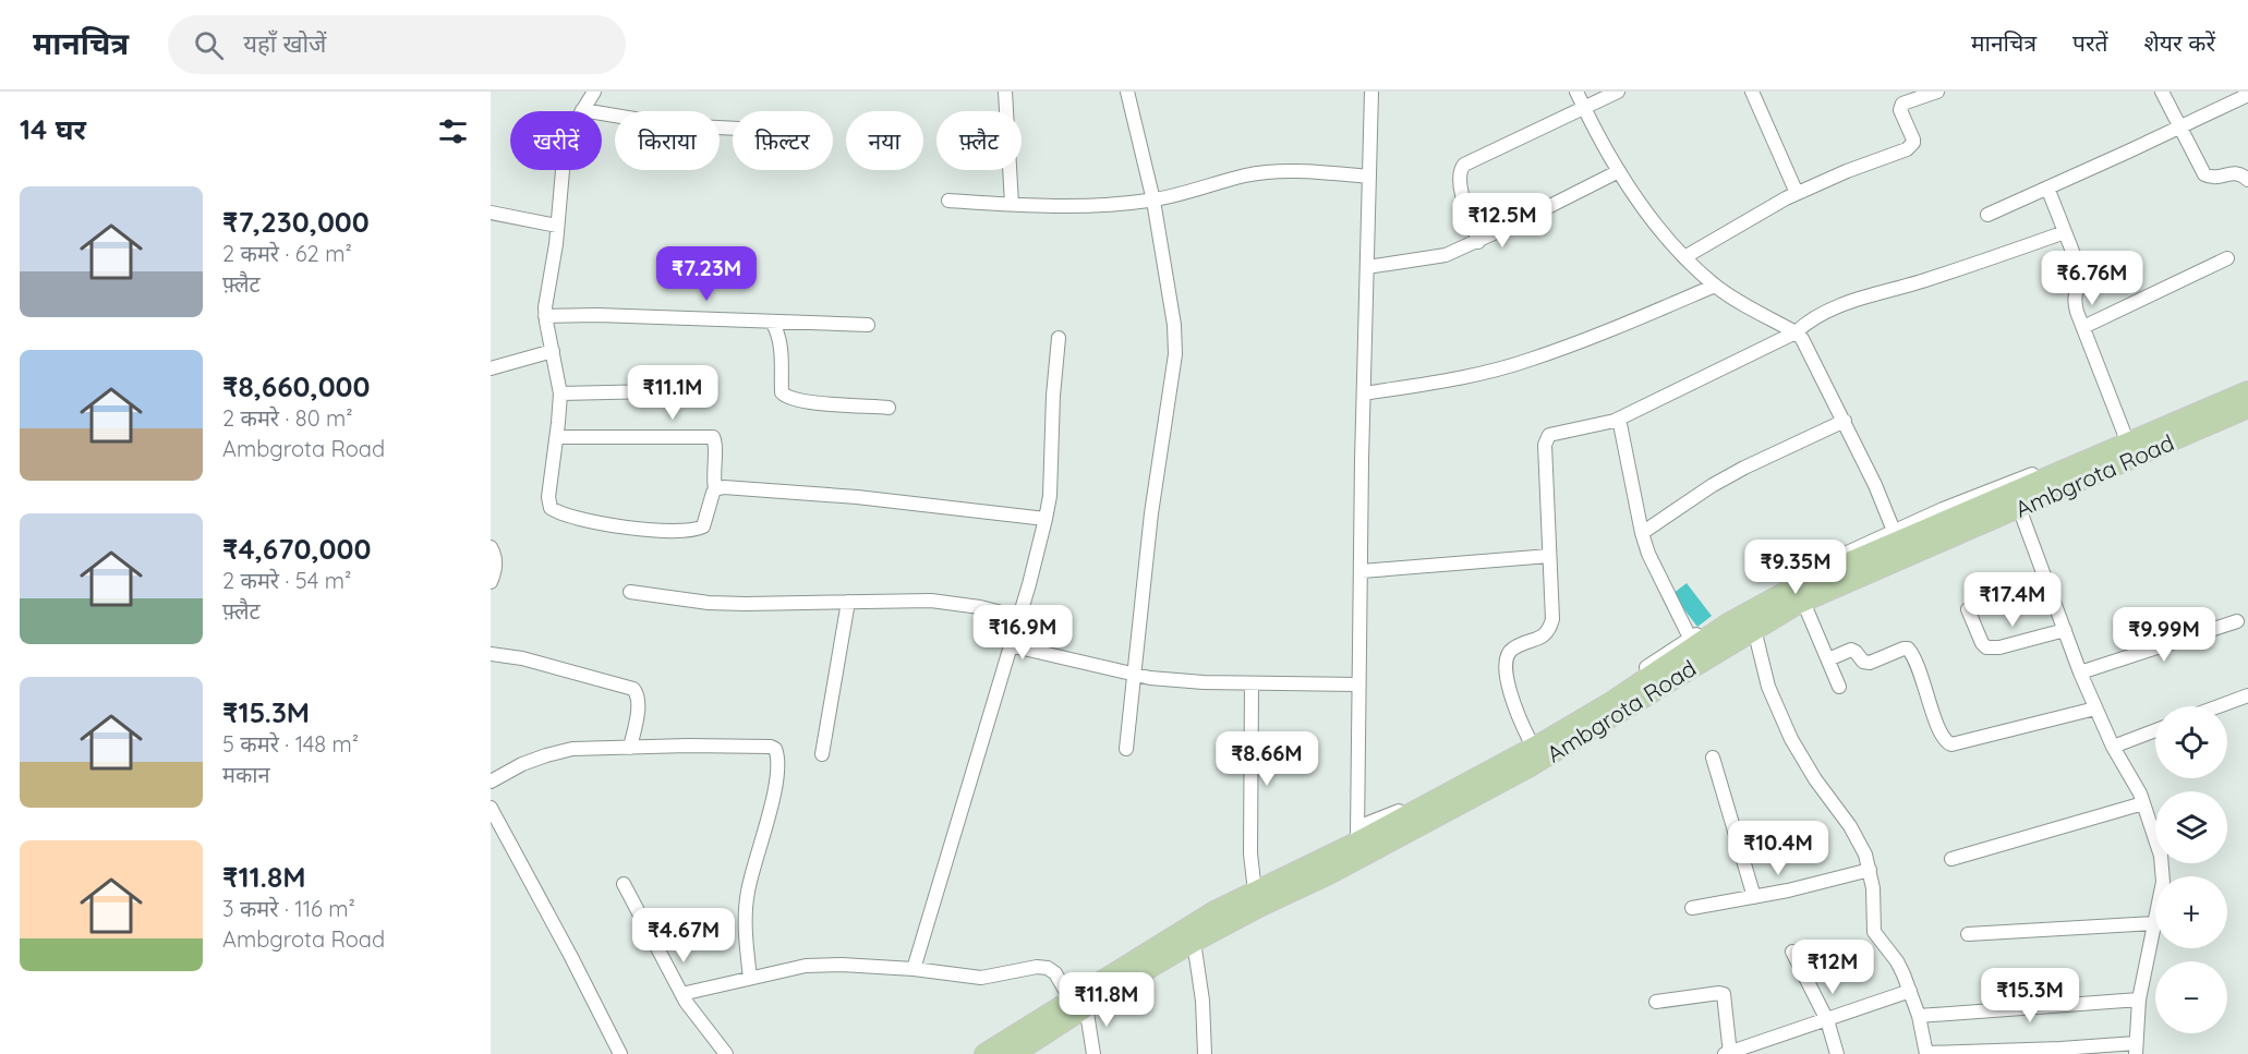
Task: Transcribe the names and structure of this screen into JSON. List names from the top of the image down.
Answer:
{
  "streets": {
    "main road": ["Ambgrota Road"]
  },
  "page": {
    "header": "मानचित्र",
    "search": "यहाँ खोजें",
    "nav": ["मानचित्र", "परतें", "शेयर करें"],
    "heading": "14 घर",
    "chip": [
      "खरीदें",
      "किराया",
      "फ़िल्टर",
      "नया",
      "फ़्लैट"
    ],
    "list": [
      {
        "name": "₹7,230,000",
        "note": "2 कमरे · 62 m² · फ़्लैट"
      },
      {
        "name": "₹8,660,000",
        "note": "2 कमरे · 80 m² · Ambgrota Road"
      },
      {
        "name": "₹4,670,000",
        "note": "2 कमरे · 54 m² · फ़्लैट"
      },
      {
        "name": "₹15.3M",
        "note": "5 कमरे · 148 m² · मकान"
      },
      {
        "name": "₹11.8M",
        "note": "3 कमरे · 116 m² · Ambgrota Road"
      }
    ],
    "price": [
      "₹12.5M",
      "₹7.23M",
      "₹6.76M",
      "₹11.1M",
      "₹9.35M",
      "₹17.4M",
      "₹16.9M",
      "₹9.99M",
      "₹8.66M",
      "₹10.4M",
      "₹4.67M",
      "₹12M",
      "₹15.3M",
      "₹11.8M"
    ],
    "map_buttons": ["+", "−"]
  }
}
